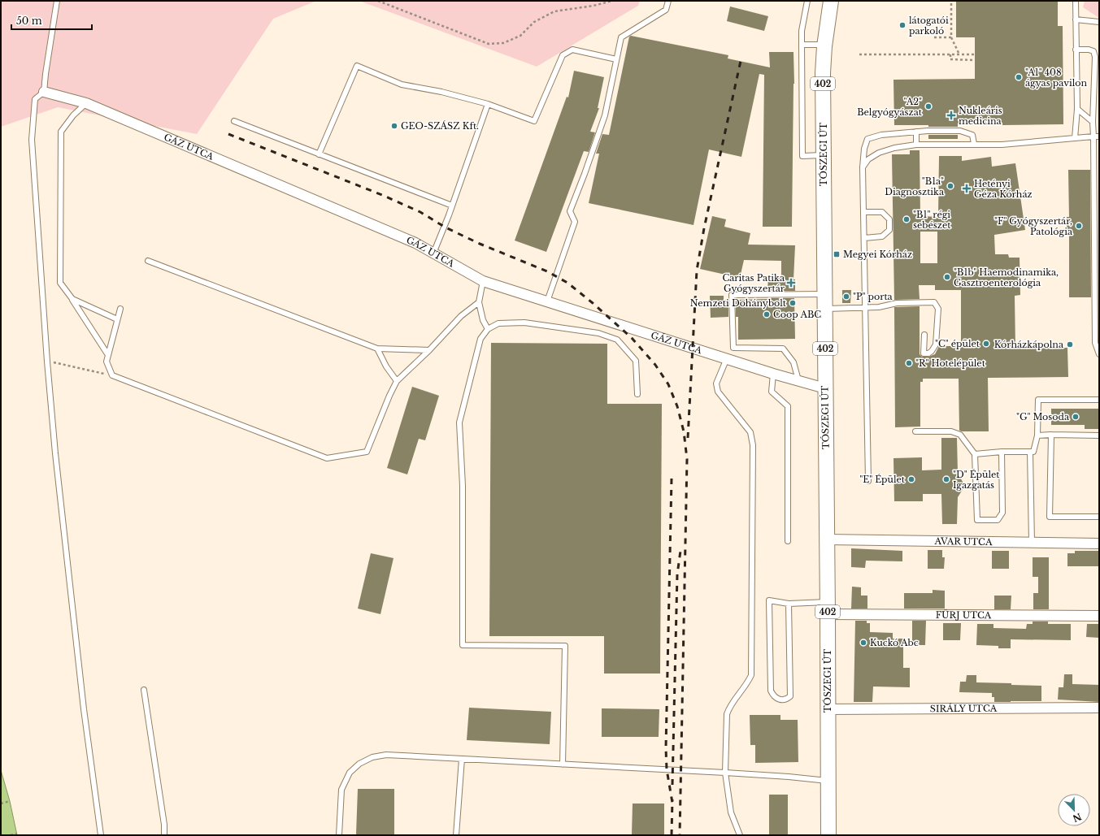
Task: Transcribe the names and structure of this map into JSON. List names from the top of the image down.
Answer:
{
  "streets": {
    "main road": ["402", "TÓSZEGI ÚT"],
    "street": [
      "GÁZ UTCA",
      "AVAR UTCA",
      "FÜRJ UTCA",
      "SIRÁLY UTCA"
    ]
  },
  "crossings": [
    ["GÁZ UTCA", "TÓSZEGI ÚT"],
    ["TÓSZEGI ÚT", "AVAR UTCA"],
    ["TÓSZEGI ÚT", "FÜRJ UTCA"],
    ["TÓSZEGI ÚT", "SIRÁLY UTCA"]
  ],
  "places": {
    "other": [
      "látogatói parkoló",
      "\"A1\" 408 ágyas pavilon",
      "\"A2\" Belgyógyászat",
      "GEO-SZÁSZ Kft.",
      "\"B1a\" Diagnosztika",
      "\"B1\" régi sebészet",
      "\"F\" Gyógyszertár, Patológia",
      "\"B1b\" Haemodinamika, Gasztroenterológia",
      "\"P\" porta",
      "Nemzeti Dohánybolt",
      "Coop ABC",
      "\"C\" épület",
      "Kórházkápolna",
      "\"R\" Hotelépület",
      "\"G\" Mosoda",
      "\"E\" Épület",
      "\"D\" Épület Igazgatás",
      "Kuckó Abc"
    ],
    "health": ["Nukleáris medicina", "Hetényi Géza Kórház", "Caritas Patika Gyógyszertár"],
    "transit": ["Megyei Kórház"]
  },
  "scale_bar": "50 m",
  "north": "bottom right"
}
